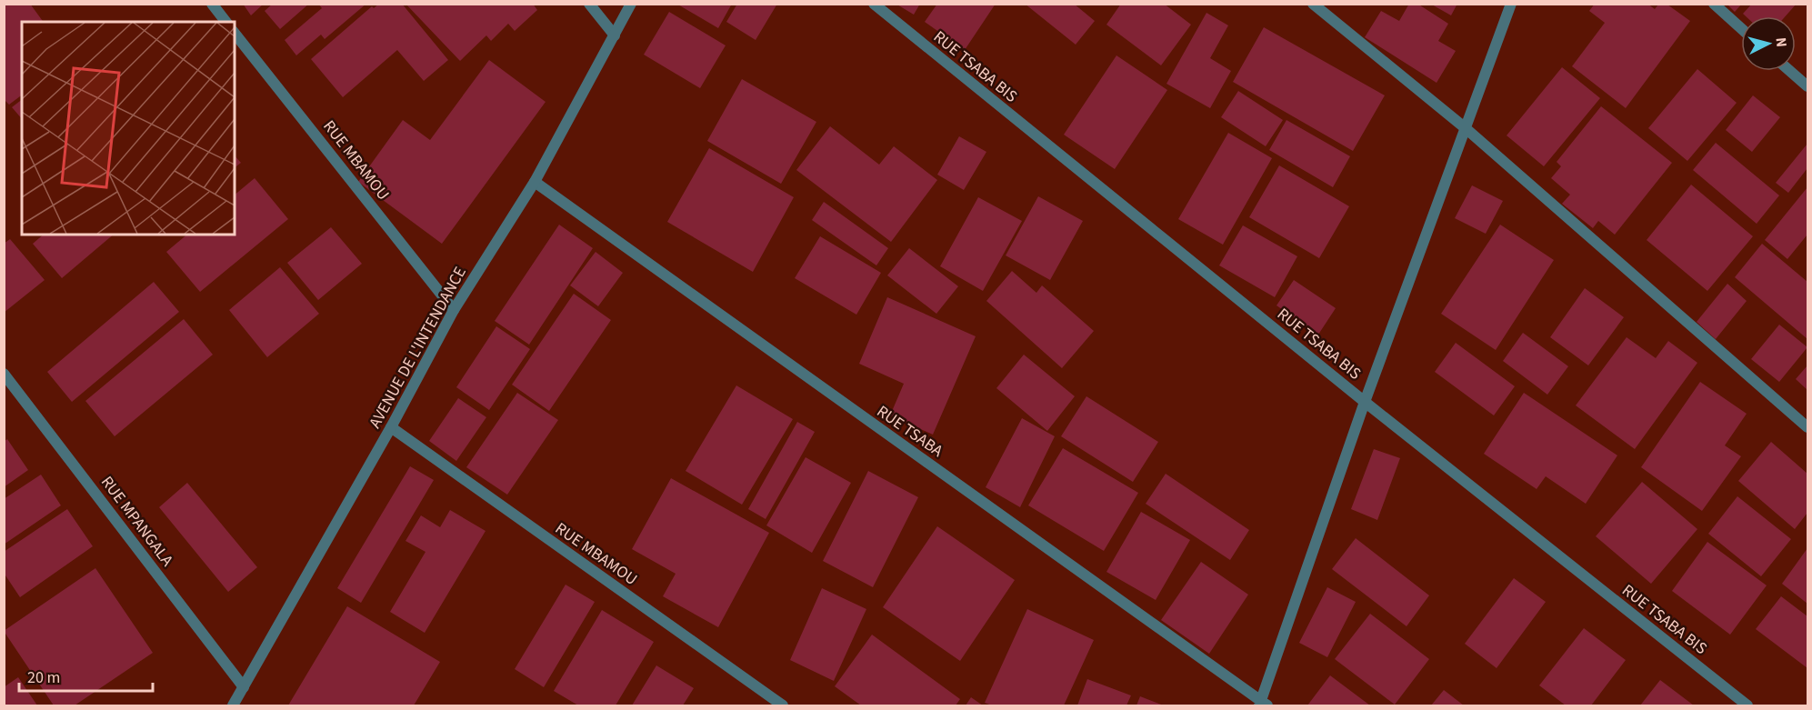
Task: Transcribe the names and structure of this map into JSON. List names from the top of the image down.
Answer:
{
  "streets": {
    "street": [
      "RUE TSABA BIS",
      "RUE MBAMOU",
      "AVENUE DE L'INTENDANCE",
      "RUE TSABA",
      "RUE MPANGALA"
    ]
  },
  "crossings": [
    ["RUE MBAMOU", "AVENUE DE L'INTENDANCE"],
    ["AVENUE DE L'INTENDANCE", "RUE TSABA"],
    ["AVENUE DE L'INTENDANCE", "RUE MPANGALA"]
  ],
  "scale_bar": "20 m",
  "north": "right"
}
